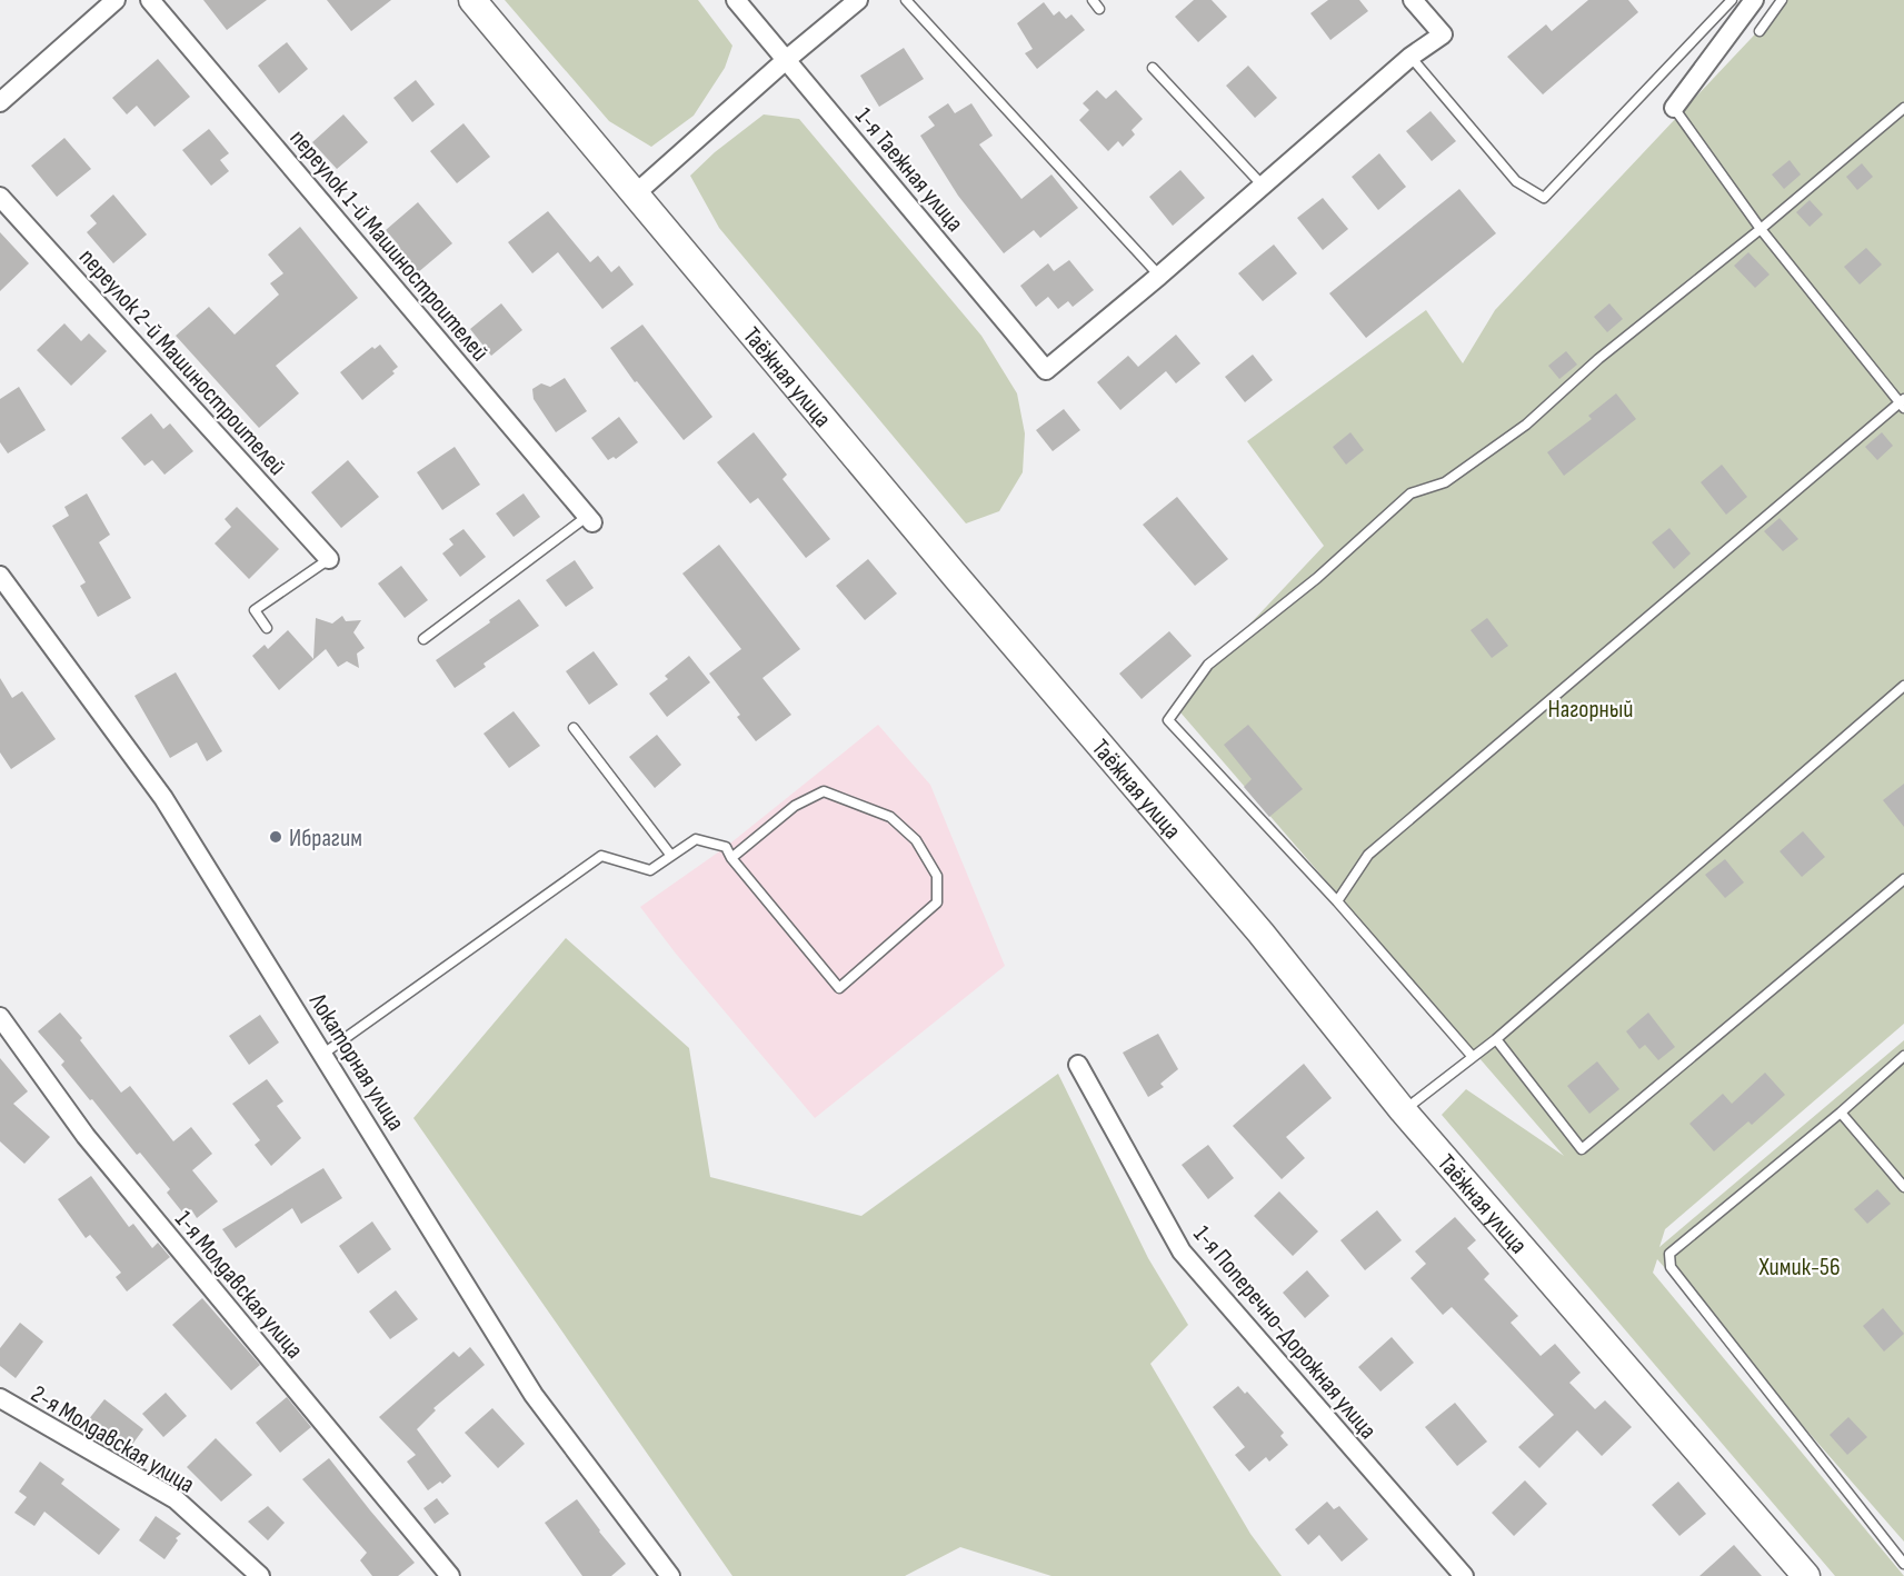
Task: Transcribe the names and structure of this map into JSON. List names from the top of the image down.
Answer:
{
  "streets": {
    "street": [
      "1-я Таежная улица",
      "переулок 1-й Машиностроителей",
      "переулок 2-й Машиностроителей",
      "Таёжная улица",
      "Локаторная улица",
      "1-я Молдавская улица",
      "1-я Поперечно-Дорожная улица",
      "2-я Молдавская улица"
    ]
  },
  "parks": ["Нагорный", "Химик-56"],
  "places": ["Ибрагим"]
}
